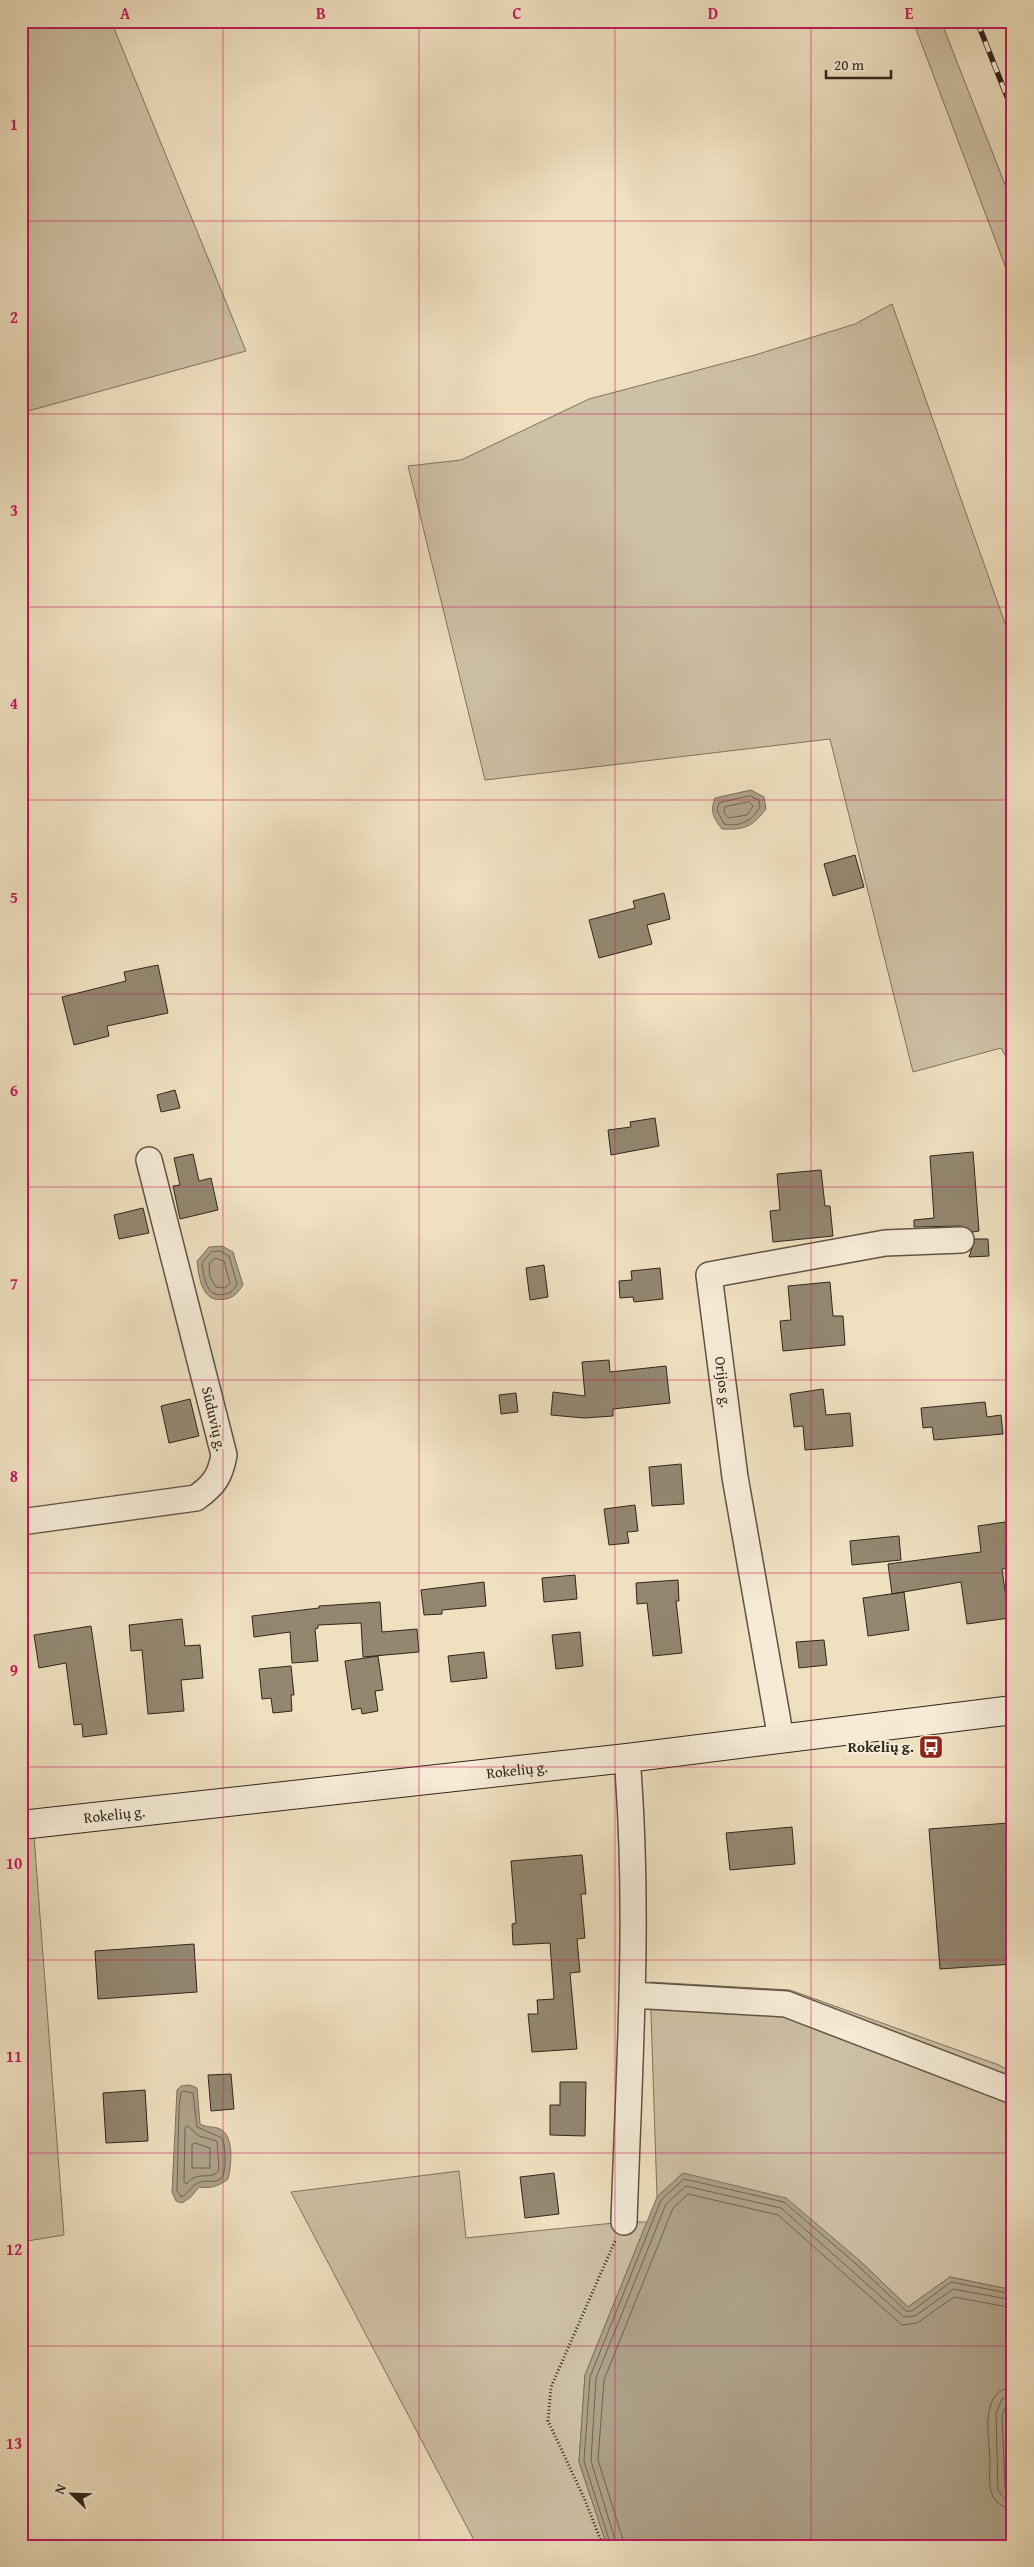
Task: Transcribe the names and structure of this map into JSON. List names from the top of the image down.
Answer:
{
  "streets": {
    "main road": ["Rokelių g."],
    "street": ["Orijos g.", "Sūduvių g."]
  },
  "crossings": [
    ["Orijos g.", "Rokelių g."]
  ],
  "places": {
    "bus stop": ["Rokelių g."]
  },
  "scale_bar": "20 m",
  "north": "top left",
  "grid": {
    "columns": [
      "A",
      "B",
      "C",
      "D",
      "E"
    ],
    "rows": [
      "1",
      "2",
      "3",
      "4",
      "5",
      "6",
      "7",
      "8",
      "9",
      "10",
      "11",
      "12",
      "13"
    ]
  }
}
